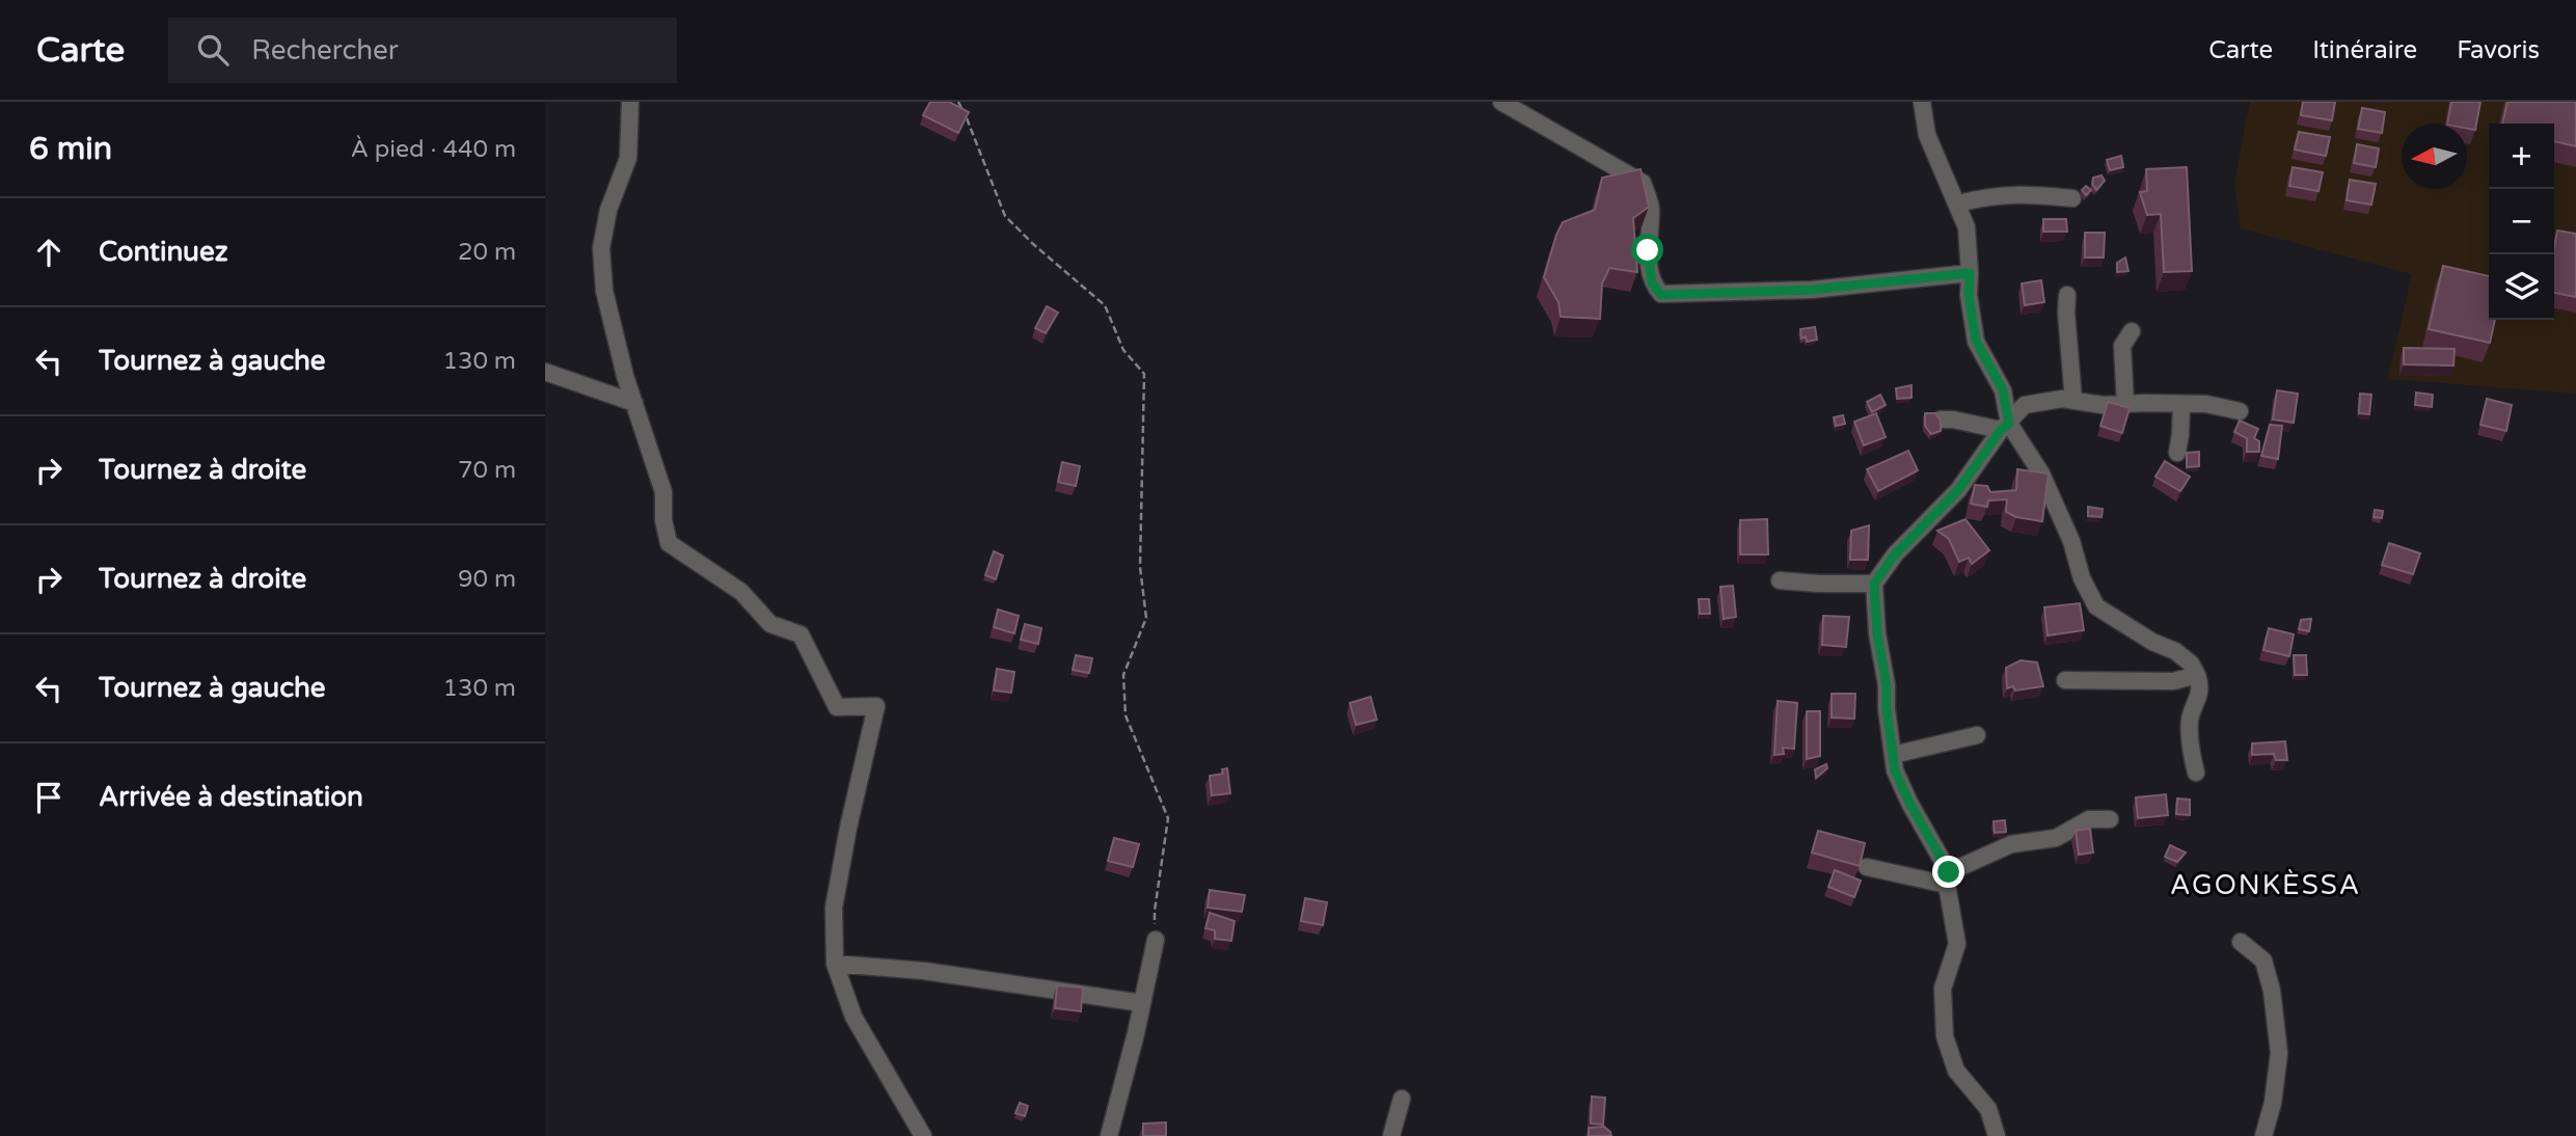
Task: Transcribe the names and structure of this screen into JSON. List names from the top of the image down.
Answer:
{
  "districts": ["AGONKÈSSA"],
  "north": "left",
  "page": {
    "header": "Carte",
    "search": "Rechercher",
    "nav": ["Carte", "Itinéraire", "Favoris"],
    "heading": ["6 min", "À pied · 440 m"],
    "map_buttons": ["+", "−"],
    "list": [
      ["Continuez", "20 m"],
      ["Tournez à gauche", "130 m"],
      ["Tournez à droite", "70 m"],
      ["Tournez à droite", "90 m"],
      ["Tournez à gauche", "130 m"],
      "Arrivée à destination"
    ]
  }
}
